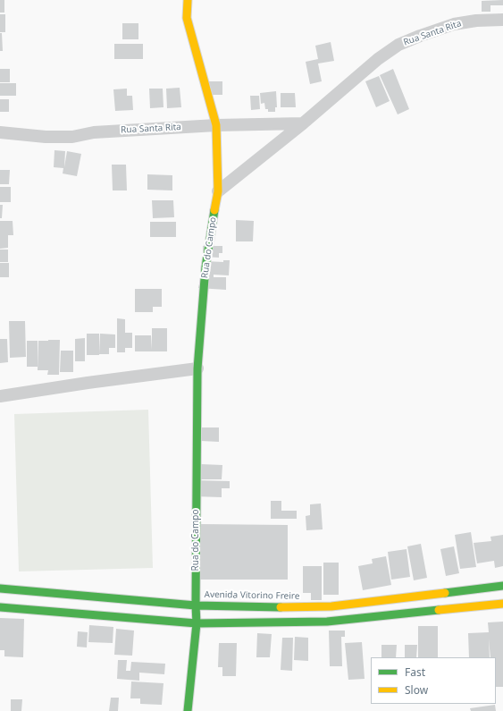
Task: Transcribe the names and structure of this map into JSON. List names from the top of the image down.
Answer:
{
  "streets": {
    "street": ["Rua Santa Rita", "Rua do Campo", "Avenida Vitorino Freire"]
  },
  "crossings": [
    ["Rua Santa Rita", "Rua do Campo"],
    ["Rua do Campo", "Avenida Vitorino Freire"]
  ],
  "legend": ["Fast", "Slow"]
}
